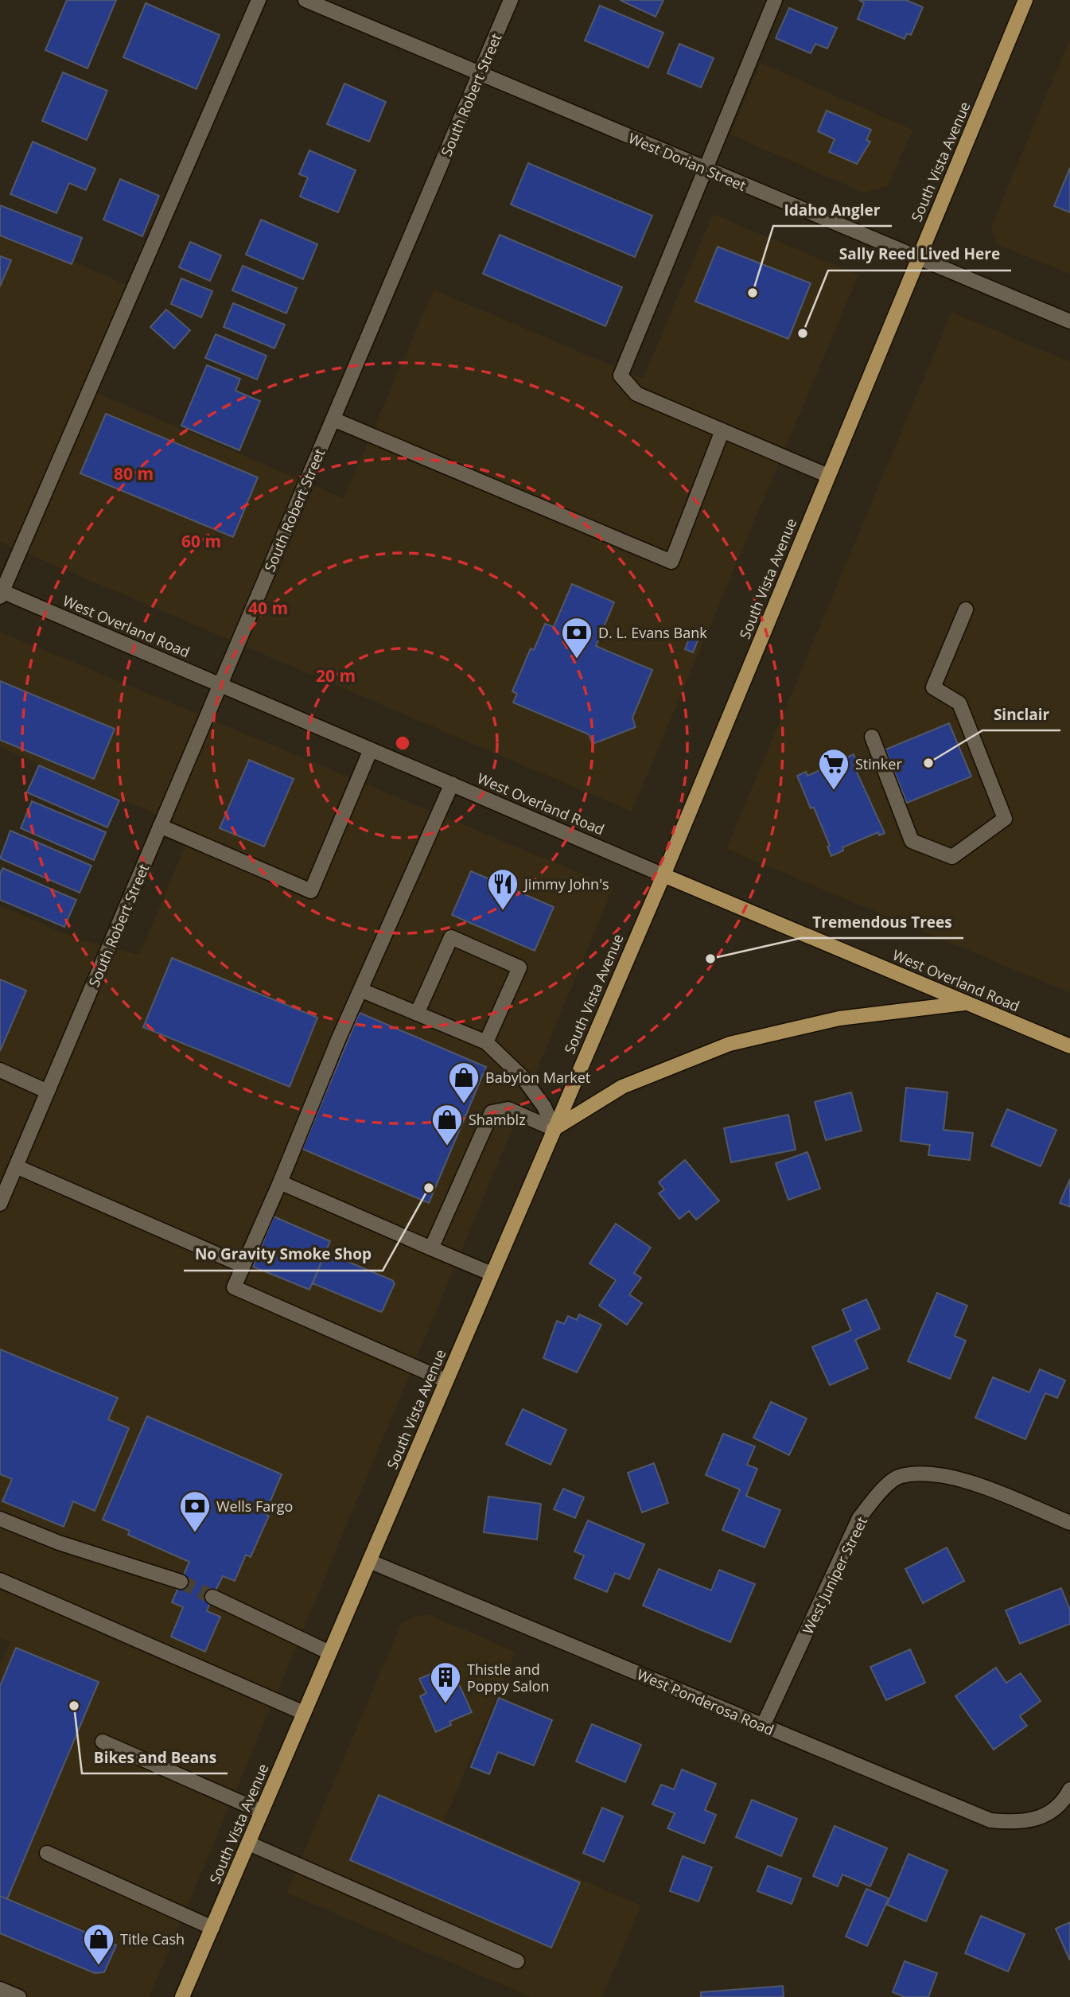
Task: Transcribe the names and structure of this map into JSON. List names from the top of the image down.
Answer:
{
  "streets": {
    "main road": ["South Vista Avenue", "West Overland Road"],
    "street": [
      "South Robert Street",
      "West Dorian Street",
      "West Juniper Street",
      "West Ponderosa Road"
    ]
  },
  "crossings": [
    ["South Robert Street", "West Dorian Street"],
    ["South Robert Street", "West Overland Road"],
    ["West Dorian Street", "South Vista Avenue"],
    ["South Vista Avenue", "West Overland Road"],
    ["South Vista Avenue", "West Ponderosa Road"],
    ["West Juniper Street", "West Ponderosa Road"]
  ],
  "places": {
    "other": [
      "Idaho Angler",
      "Sally Reed Lived Here",
      "Sinclair",
      "Tremendous Trees",
      "No Gravity Smoke Shop",
      "Bikes and Beans"
    ],
    "bank": ["D. L. Evans Bank", "Wells Fargo"],
    "supermarket": ["Stinker"],
    "restaurant": ["Jimmy John's"],
    "shop": ["Babylon Market", "Shamblz", "Title Cash"],
    "building": ["Thistle and Poppy Salon"]
  },
  "rings": [
    "80 m",
    "60 m",
    "40 m",
    "20 m"
  ]
}
